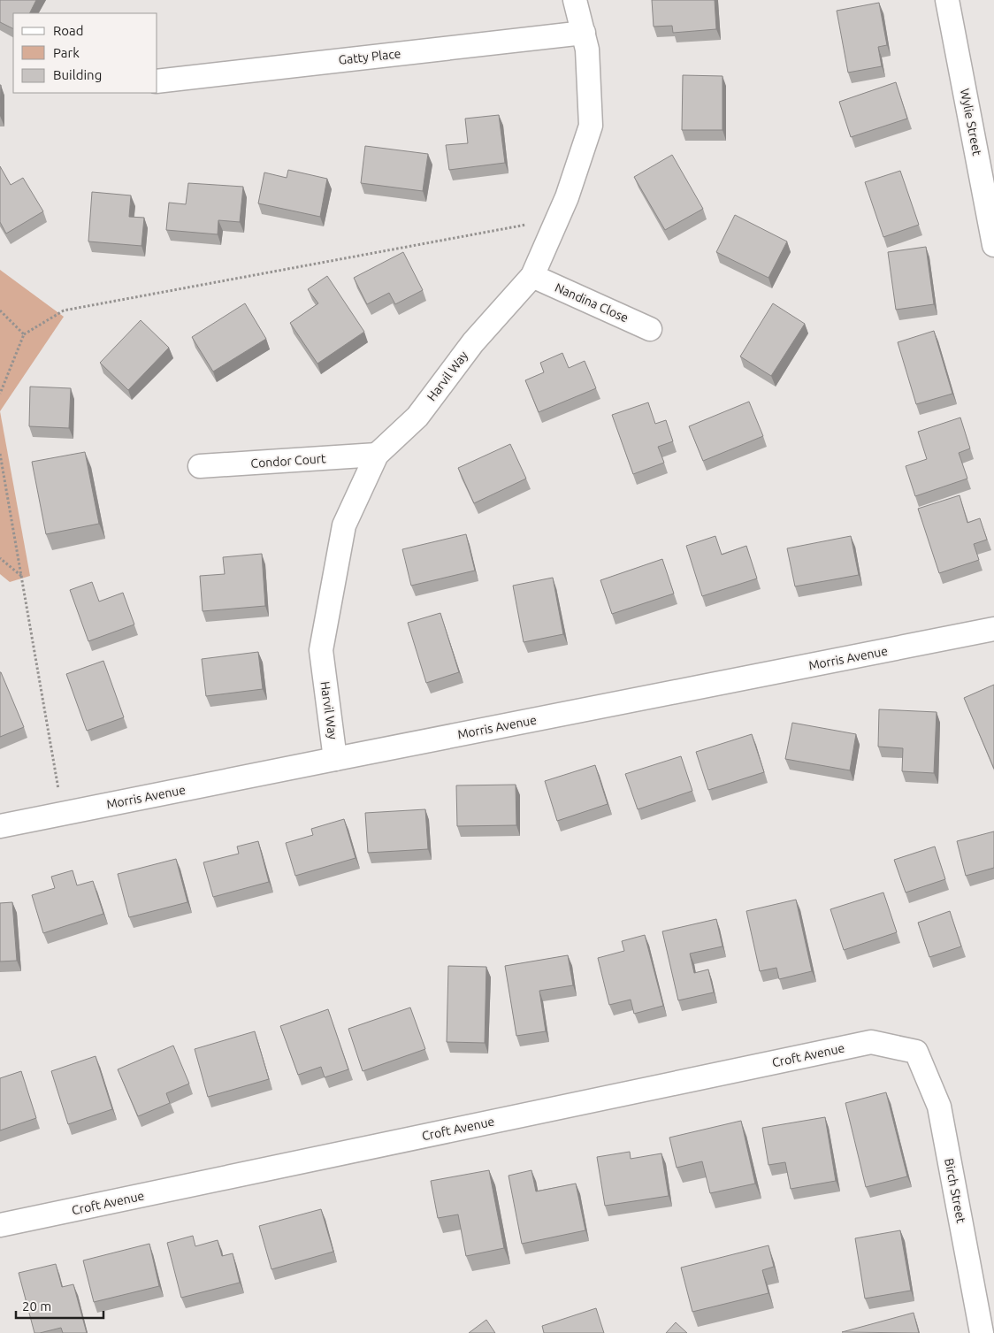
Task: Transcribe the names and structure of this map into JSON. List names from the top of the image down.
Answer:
{
  "streets": {
    "street": [
      "Gatty Place",
      "Wylie Street",
      "Nandina Close",
      "Harvil Way",
      "Condor Court",
      "Morris Avenue",
      "Croft Avenue",
      "Birch Street"
    ]
  },
  "crossings": [
    ["Gatty Place", "Harvil Way"],
    ["Nandina Close", "Harvil Way"],
    ["Harvil Way", "Condor Court"],
    ["Harvil Way", "Morris Avenue"],
    ["Croft Avenue", "Birch Street"]
  ],
  "legend": ["Road", "Park", "Building"],
  "scale_bar": "20 m"
}
